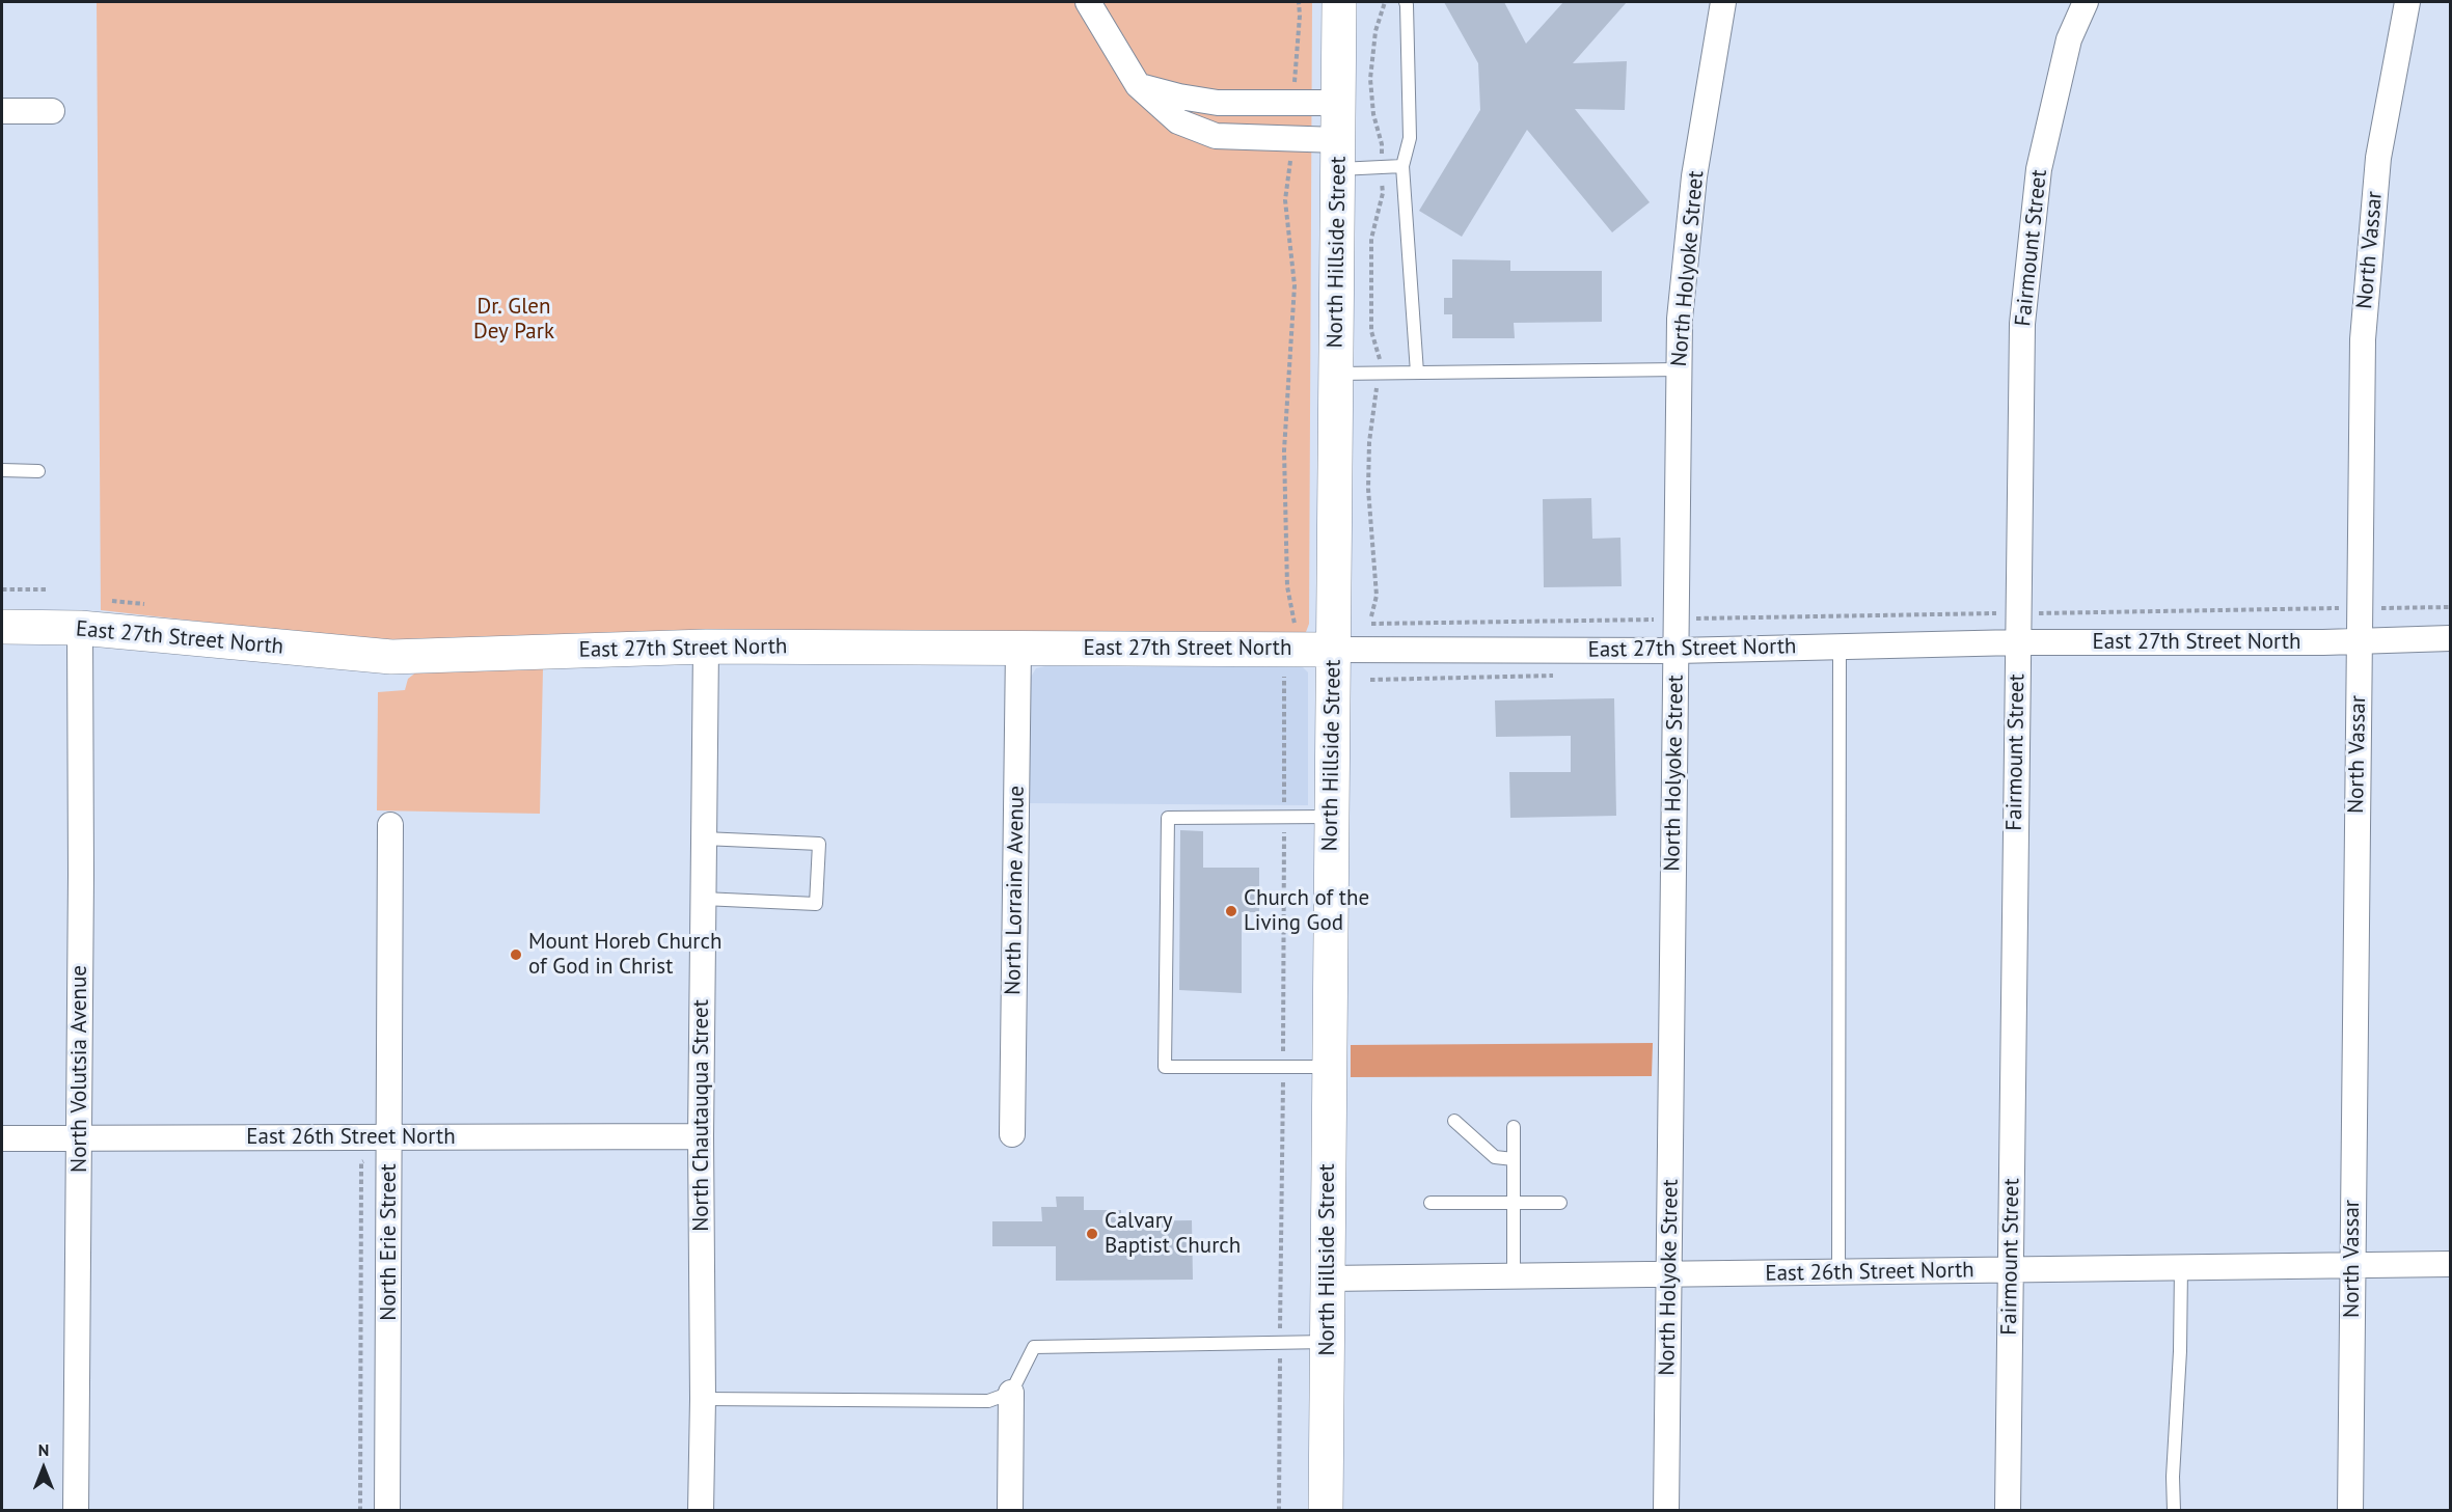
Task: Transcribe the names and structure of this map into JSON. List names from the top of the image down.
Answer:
{
  "streets": {
    "main road": ["North Hillside Street", "East 27th Street North"],
    "street": [
      "Fairmount Street",
      "North Vassar",
      "North Holyoke Street",
      "North Lorraine Avenue",
      "North Volutsia Avenue",
      "North Chautauqua Street",
      "East 26th Street North",
      "North Erie Street"
    ]
  },
  "crossings": [
    ["Fairmount Street", "East 27th Street North"],
    ["Fairmount Street", "East 26th Street North"],
    ["North Vassar", "East 27th Street North"],
    ["North Vassar", "East 26th Street North"],
    ["North Hillside Street", "East 27th Street North"],
    ["North Hillside Street", "East 26th Street North"],
    ["North Holyoke Street", "East 27th Street North"],
    ["North Holyoke Street", "East 26th Street North"],
    ["East 27th Street North", "North Lorraine Avenue"],
    ["East 27th Street North", "North Volutsia Avenue"],
    ["East 27th Street North", "North Chautauqua Street"],
    ["North Volutsia Avenue", "East 26th Street North"],
    ["North Chautauqua Street", "East 26th Street North"],
    ["East 26th Street North", "North Erie Street"]
  ],
  "parks": ["Dr. Glen Dey Park"],
  "places": ["Church of the Living God", "Mount Horeb Church of God in Christ", "Calvary Baptist Church"],
  "north": "top"
}
